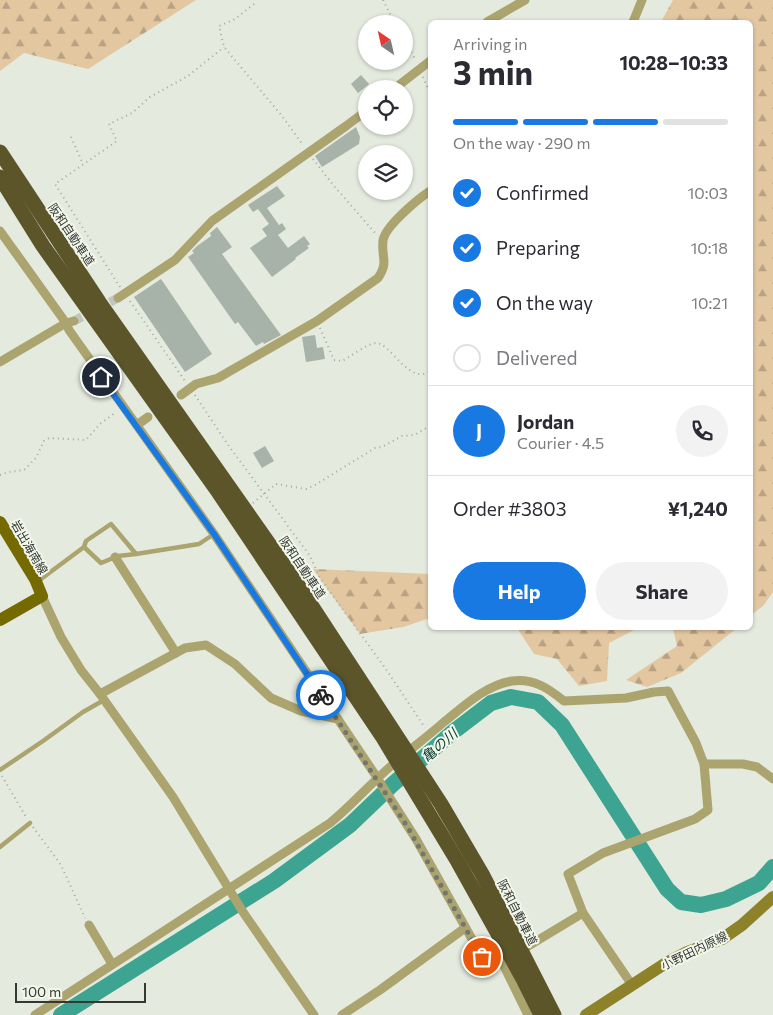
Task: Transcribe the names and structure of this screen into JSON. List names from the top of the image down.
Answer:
{
  "streets": {
    "highway": ["阪和自動車道"],
    "main road": ["岩出海南線", "小野田内原線"]
  },
  "water": ["亀の川"],
  "scale_bar": "100 m",
  "north": "top left",
  "page": {
    "heading": ["3 min", "Arriving in", "10:28–10:33"],
    "panel": [
      "Jordan",
      "Courier · 4.5",
      "Order #3803",
      "¥1,240"
    ],
    "bar": "On the way · 290 m",
    "list": [
      ["Confirmed", "10:03"],
      ["Preparing", "10:18"],
      ["On the way", "10:21"],
      "Delivered"
    ],
    "round": "J",
    "buttons": ["Help", "Share"],
    "scale": "100 m"
  }
}
